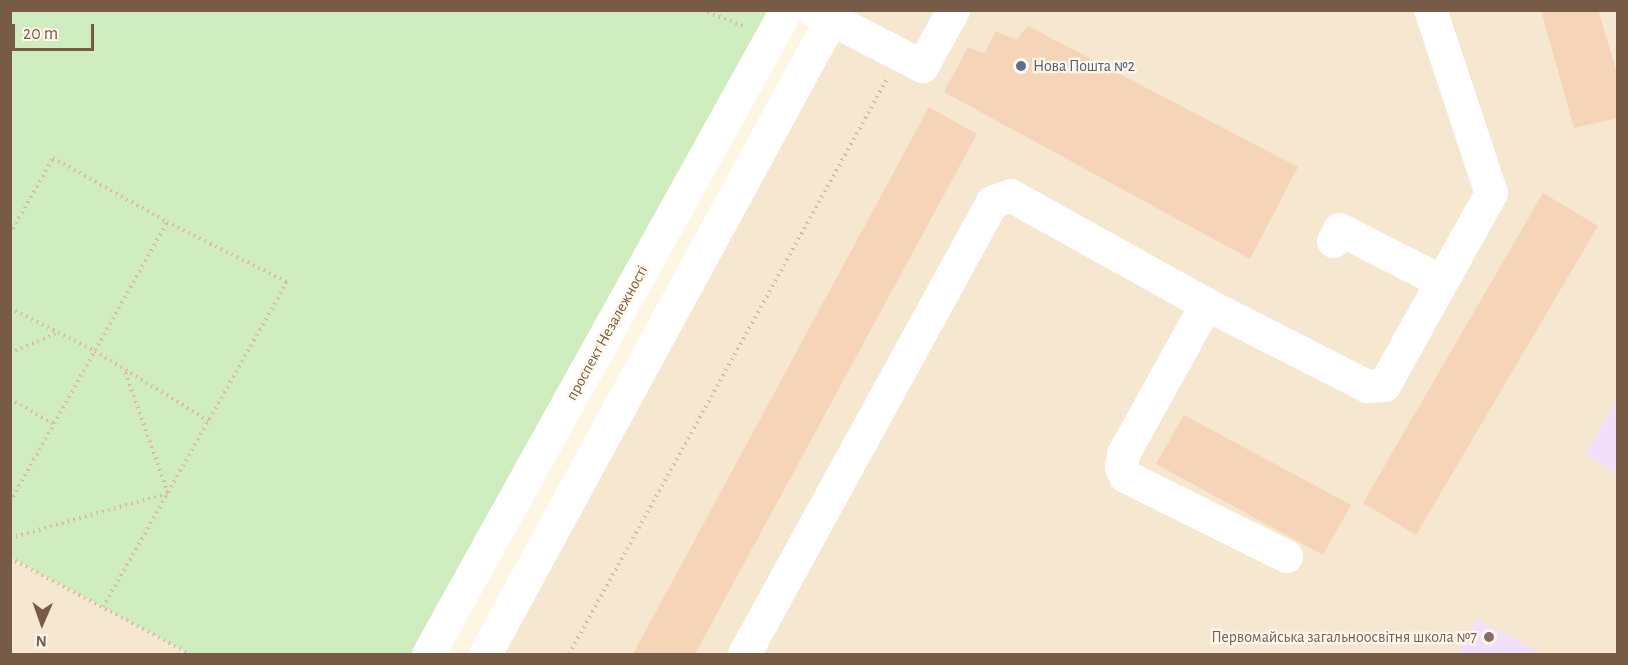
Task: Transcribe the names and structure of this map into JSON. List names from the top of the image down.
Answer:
{
  "streets": {
    "street": ["проспект Незалежності"]
  },
  "places": ["Нова Пошта №2", "Первомайська загальноосвітня школа №7"],
  "scale_bar": "20 m",
  "north": "bottom"
}
